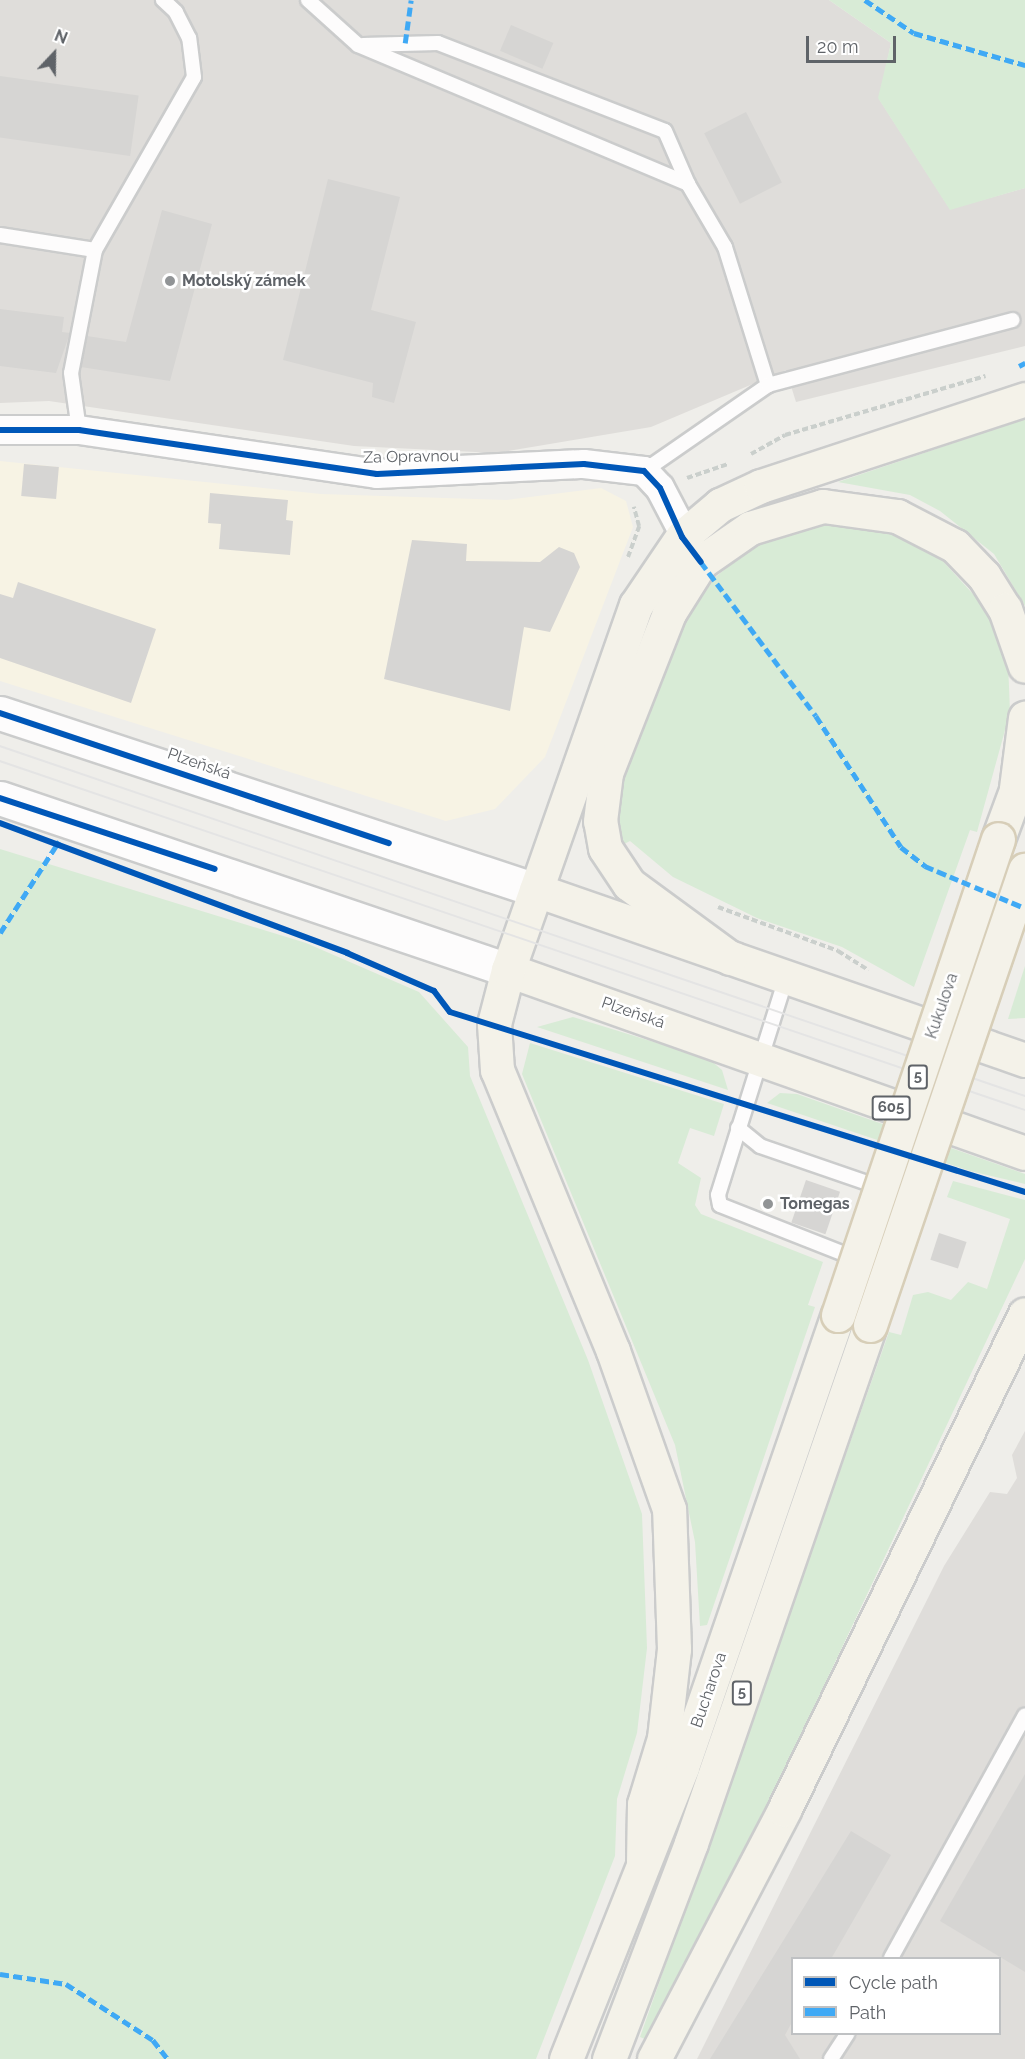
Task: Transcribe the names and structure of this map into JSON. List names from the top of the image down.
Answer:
{
  "streets": {
    "main road": [
      "Plzeňská",
      "Kukulova",
      "5",
      "605",
      "Bucharova"
    ],
    "street": ["Za Opravnou"]
  },
  "crossings": [
    ["Kukulova", "Bucharova"]
  ],
  "places": ["Motolský zámek", "Tomegas"],
  "legend": ["Cycle path", "Path"],
  "scale_bar": "20 m",
  "north": "top"
}
